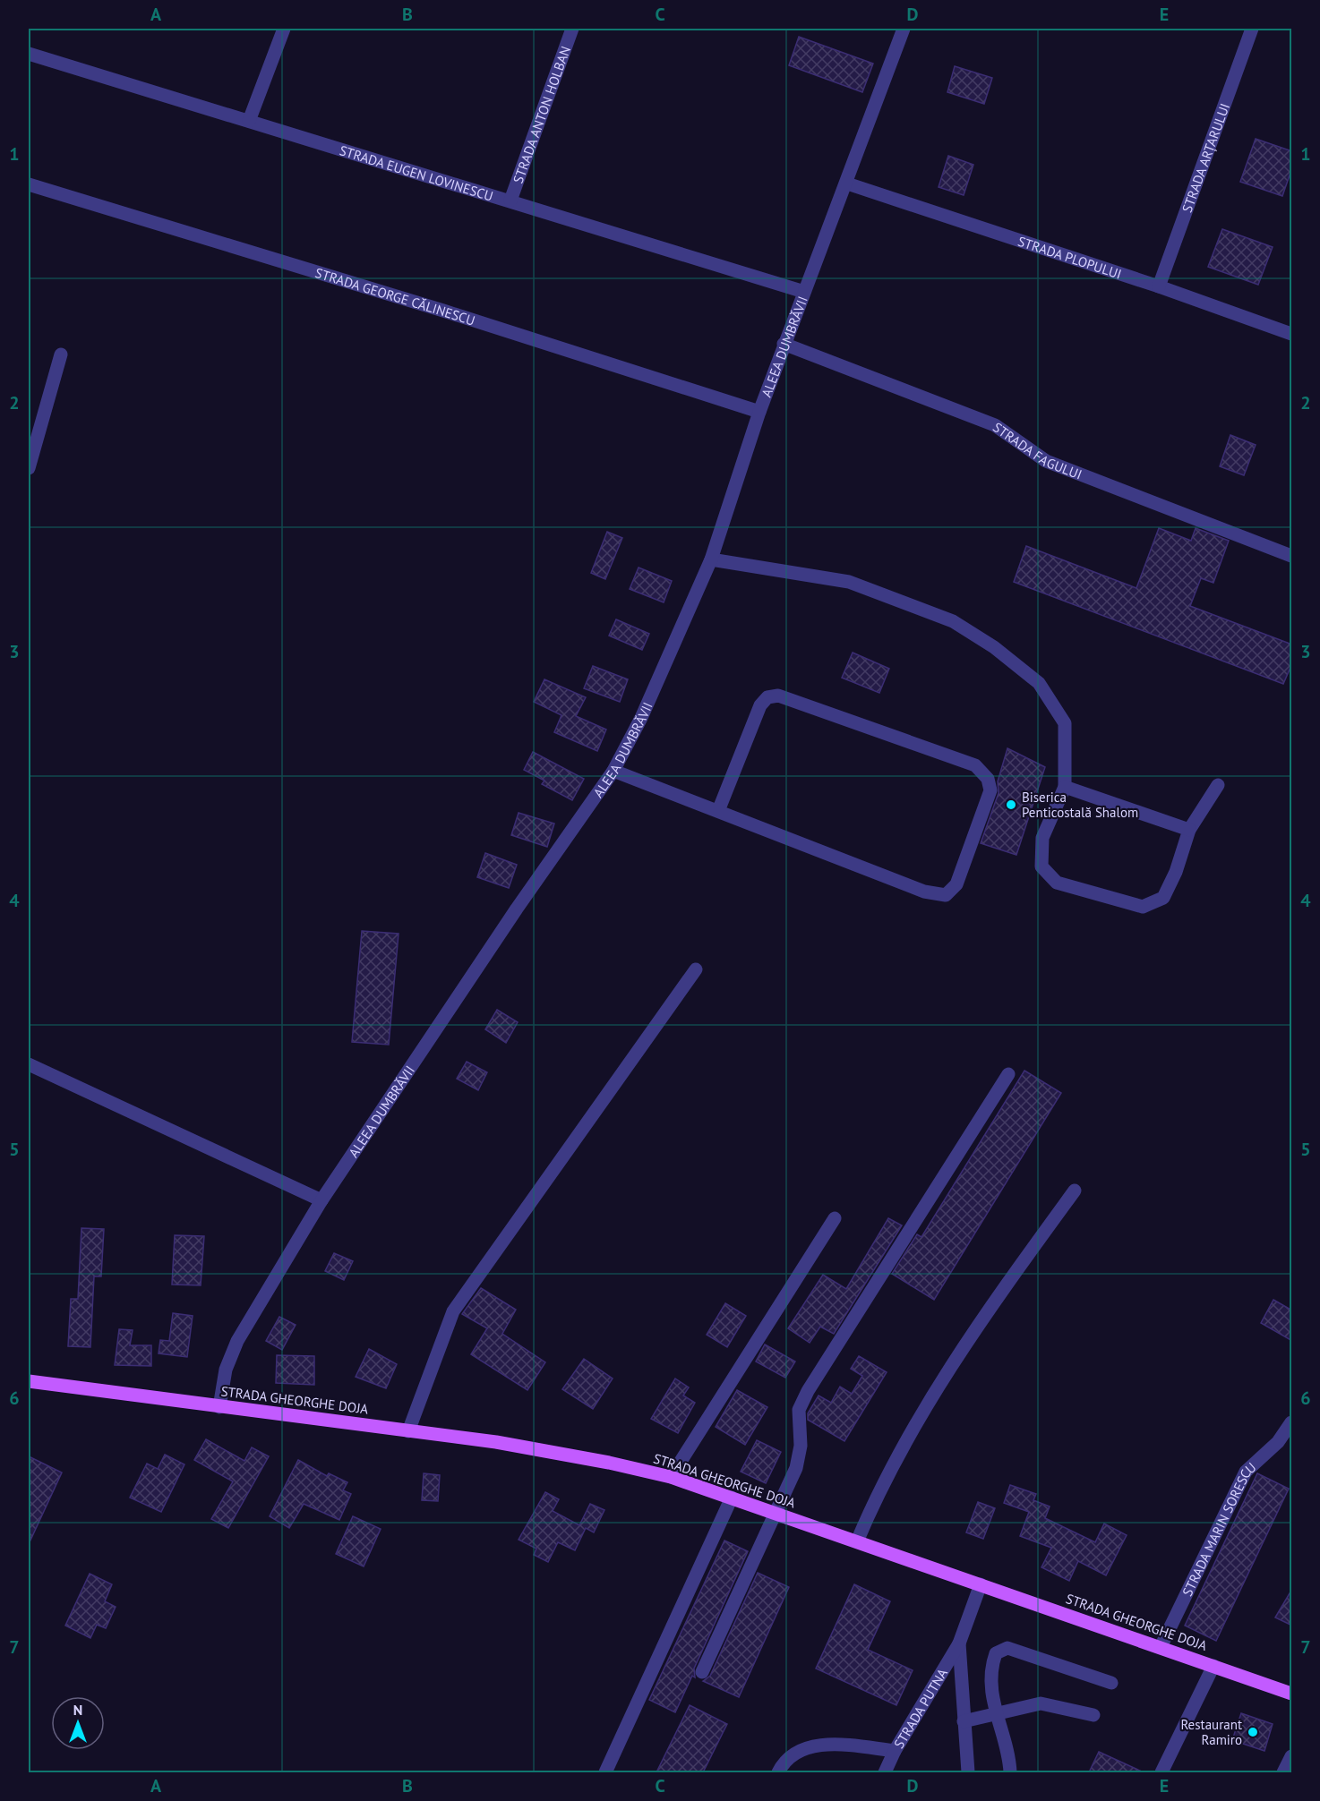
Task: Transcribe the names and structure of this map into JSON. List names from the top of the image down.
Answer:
{
  "streets": {
    "main road": ["STRADA GHEORGHE DOJA"],
    "street": [
      "STRADA ANTON HOLBAN",
      "STRADA ARȚARULUI",
      "STRADA EUGEN LOVINESCU",
      "STRADA PLOPULUI",
      "STRADA GEORGE CĂLINESCU",
      "ALEEA DUMBRĂVII",
      "STRADA FAGULUI",
      "STRADA MARIN SORESCU",
      "STRADA PUTNA"
    ]
  },
  "crossings": [
    ["STRADA ANTON HOLBAN", "STRADA EUGEN LOVINESCU"],
    ["STRADA ARȚARULUI", "STRADA PLOPULUI"],
    ["STRADA EUGEN LOVINESCU", "ALEEA DUMBRĂVII"],
    ["STRADA PLOPULUI", "ALEEA DUMBRĂVII"],
    ["STRADA GEORGE CĂLINESCU", "ALEEA DUMBRĂVII"],
    ["ALEEA DUMBRĂVII", "STRADA FAGULUI"],
    ["ALEEA DUMBRĂVII", "STRADA GHEORGHE DOJA"],
    ["STRADA GHEORGHE DOJA", "STRADA MARIN SORESCU"],
    ["STRADA GHEORGHE DOJA", "STRADA PUTNA"]
  ],
  "places": ["Biserica Penticostală Shalom", "Restaurant Ramiro"],
  "north": "top",
  "grid": {
    "columns": [
      "A",
      "B",
      "C",
      "D",
      "E"
    ],
    "rows": [
      "1",
      "2",
      "3",
      "4",
      "5",
      "6",
      "7"
    ]
  }
}
